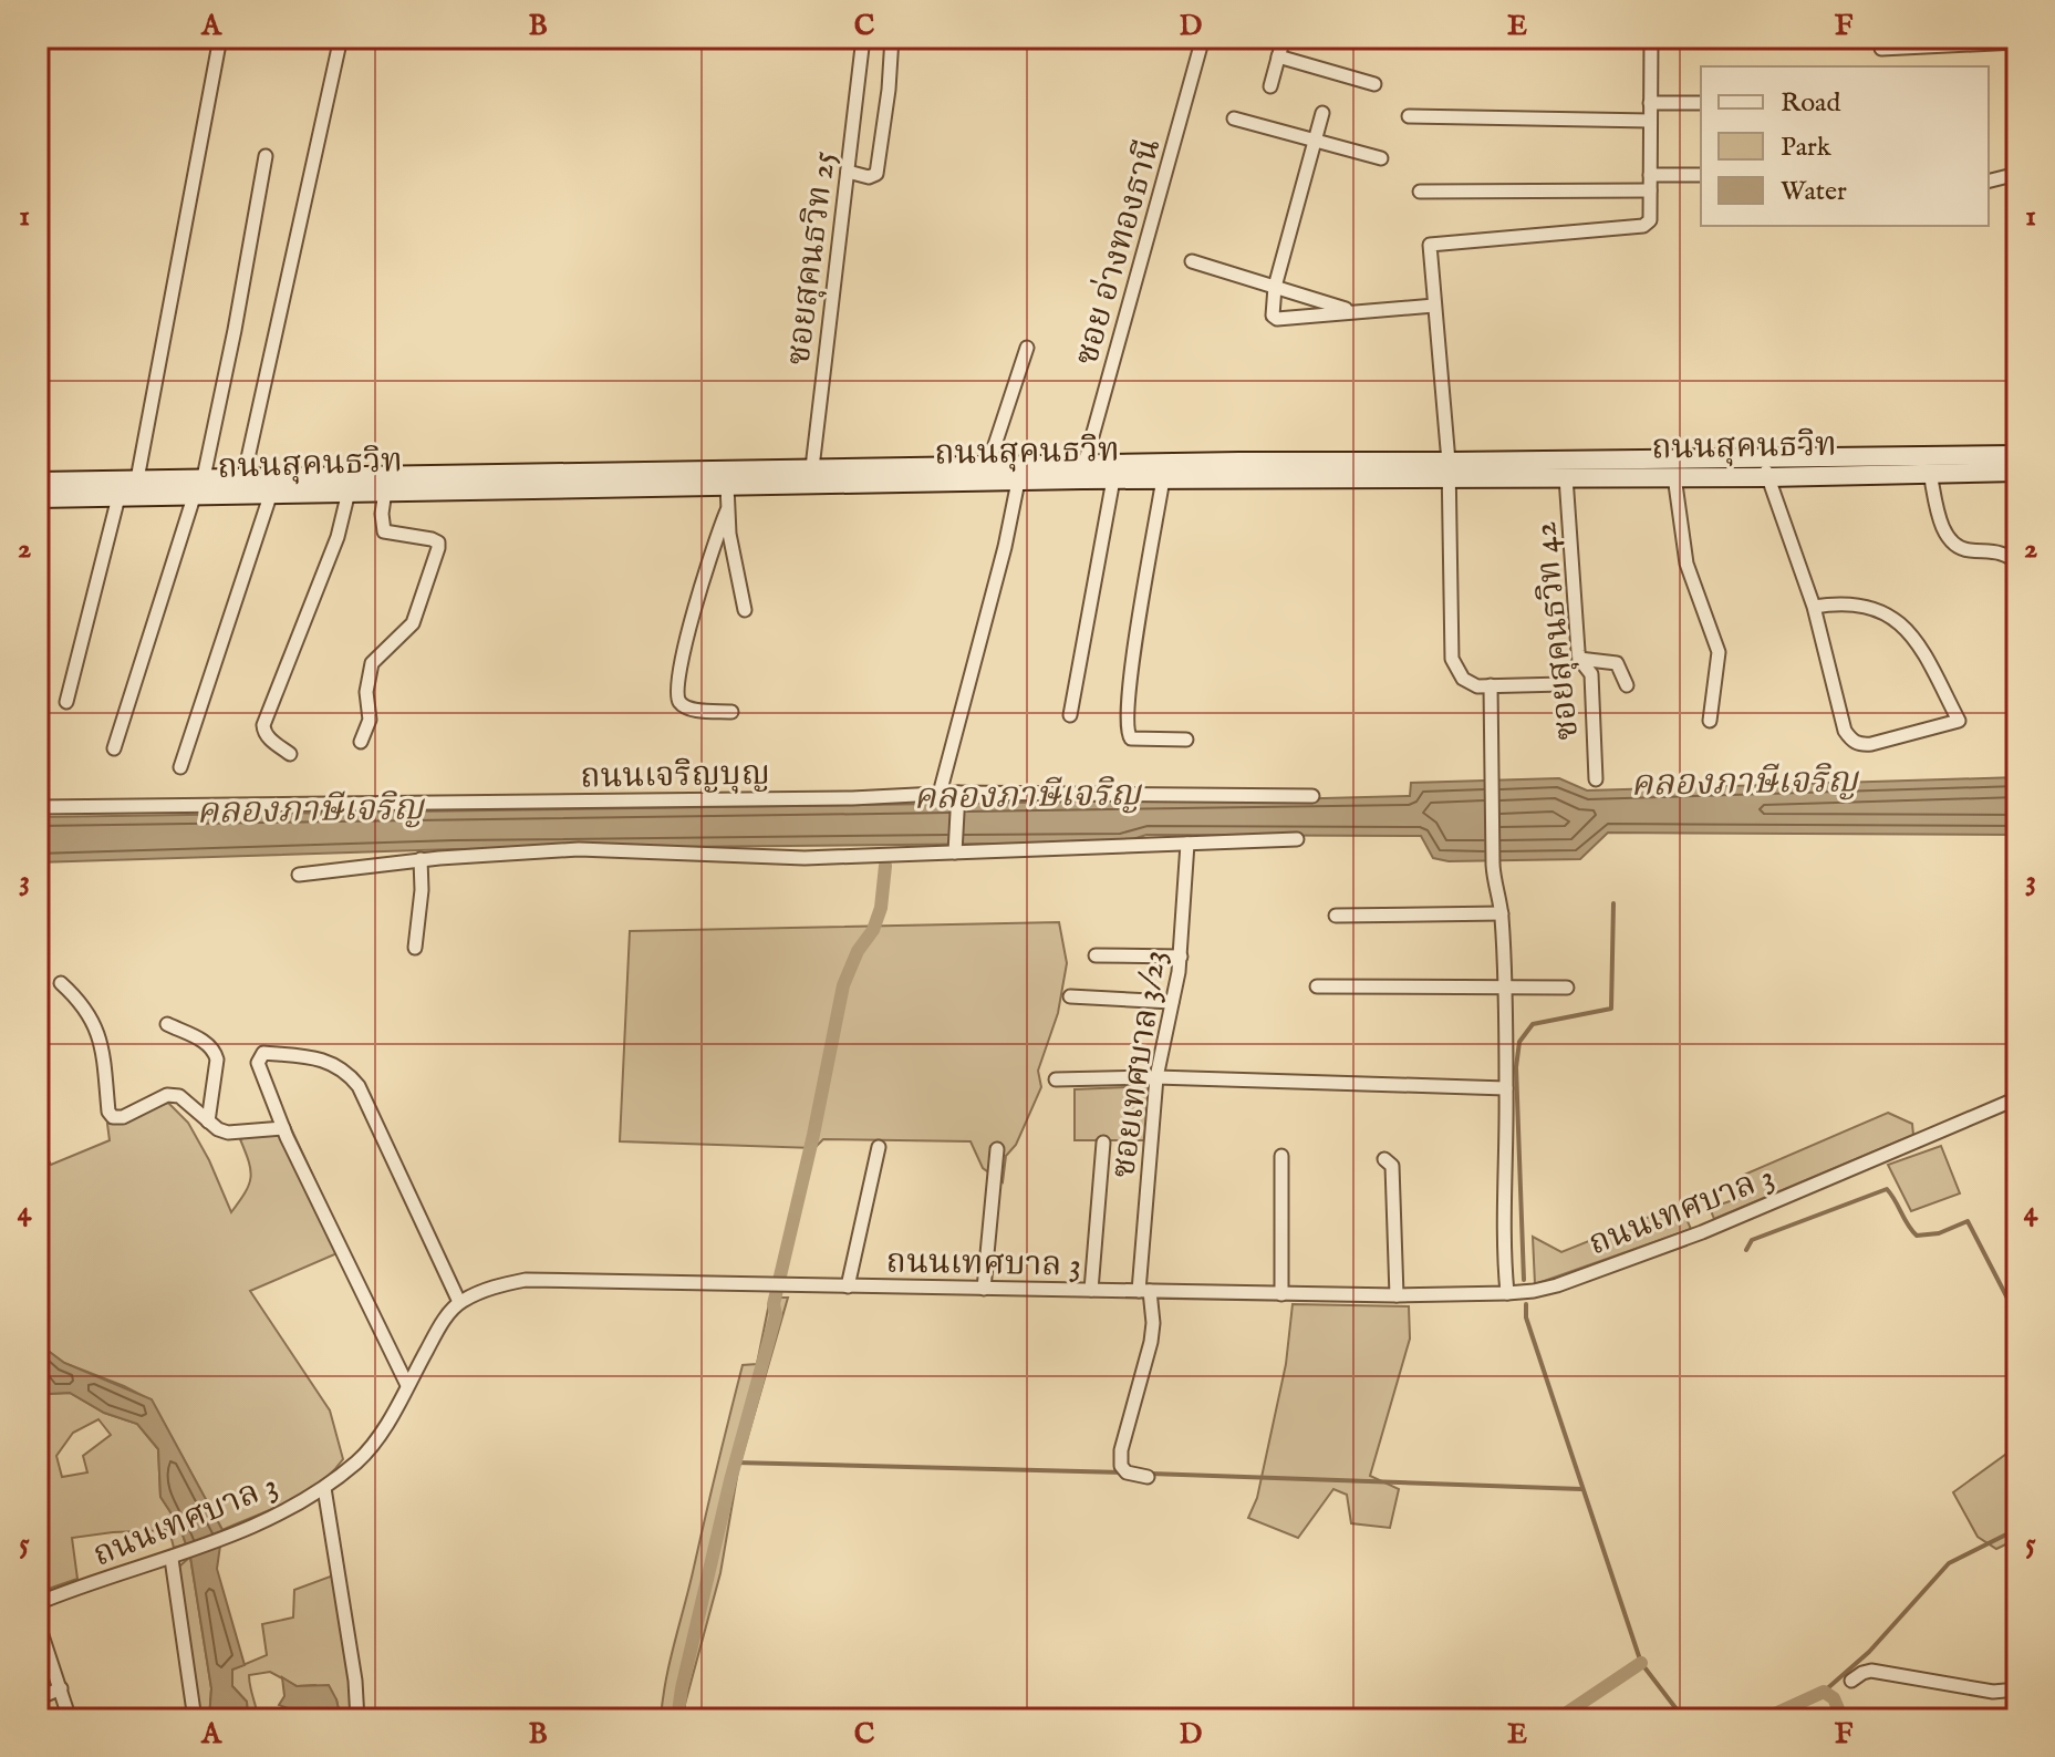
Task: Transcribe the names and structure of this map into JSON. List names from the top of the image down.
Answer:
{
  "streets": {
    "main road": ["ถนนสุคนธวิท"],
    "street": [
      "ซอย อ่างทองธานี",
      "ซอยสุคนธวิท 25",
      "ซอยสุคนธวิท 42",
      "ถนนเจริญบุญ",
      "ซอยเทศบาล 3/23",
      "ถนนเทศบาล 3"
    ]
  },
  "crossings": [
    ["ซอย อ่างทองธานี", "ถนนสุคนธวิท"],
    ["ซอยสุคนธวิท 25", "ถนนสุคนธวิท"],
    ["ถนนสุคนธวิท", "ซอยสุคนธวิท 42"],
    ["ซอยเทศบาล 3/23", "ถนนเทศบาล 3"]
  ],
  "water": ["คลองภาษีเจริญ"],
  "legend": ["Road", "Park", "Water"],
  "grid": {
    "columns": [
      "A",
      "B",
      "C",
      "D",
      "E",
      "F"
    ],
    "rows": [
      "1",
      "2",
      "3",
      "4",
      "5"
    ]
  }
}
